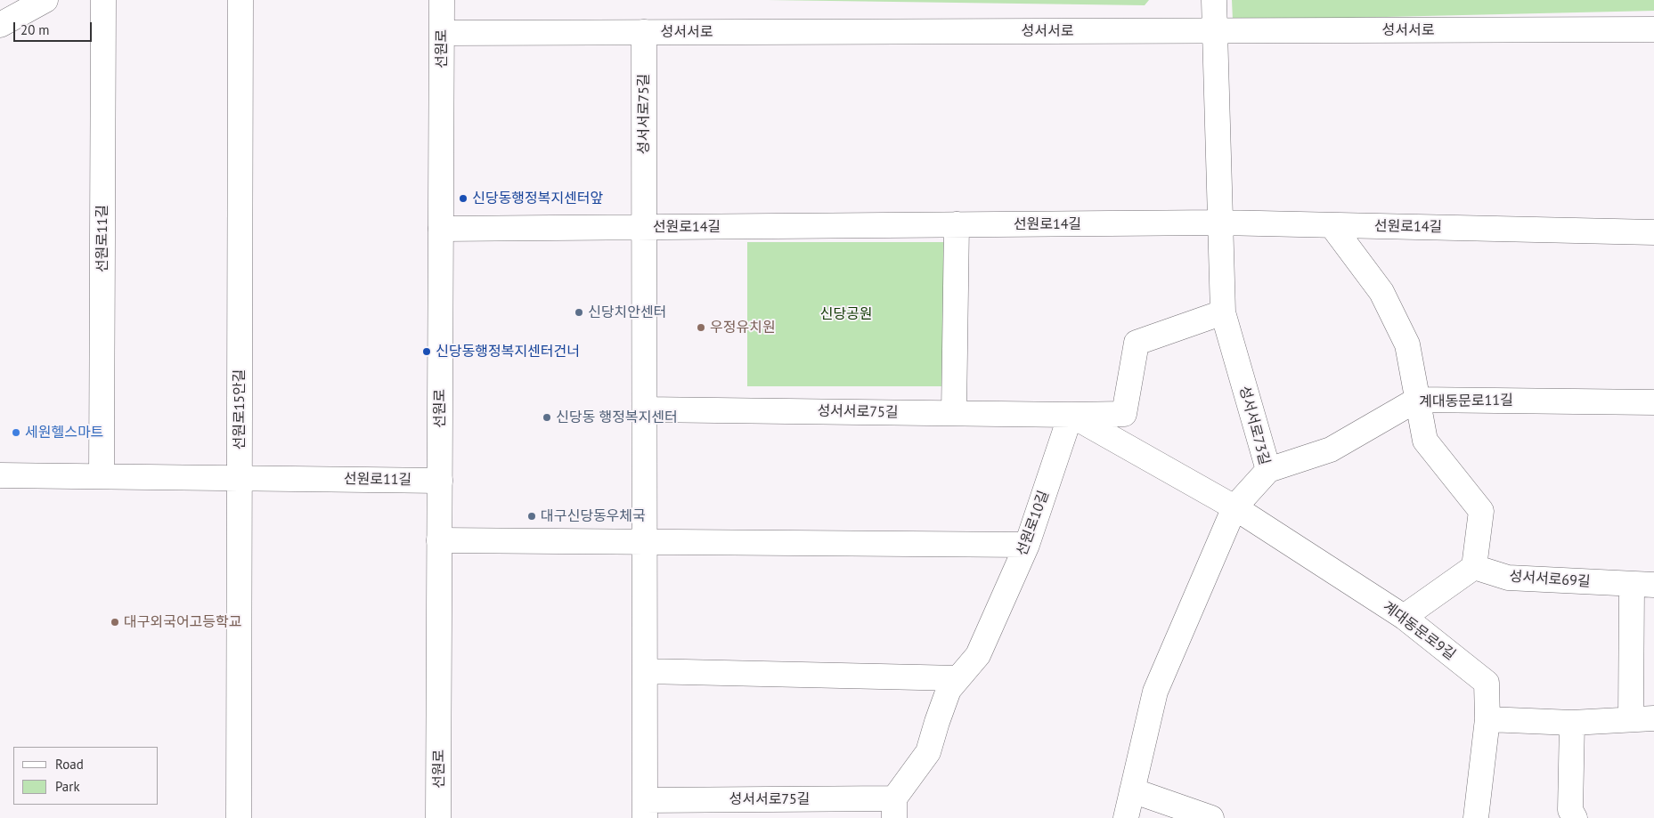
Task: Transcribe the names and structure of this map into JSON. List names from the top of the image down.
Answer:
{
  "streets": {
    "street": [
      "성서서로",
      "선원로",
      "성서서로75길",
      "선원로14길",
      "선원로11길",
      "계대동문로11길",
      "선원로15안길",
      "성서서로73길",
      "선원로10길",
      "성서서로69길",
      "계대동문로9길"
    ]
  },
  "crossings": [
    ["성서서로", "선원로"],
    ["성서서로", "성서서로75길"],
    ["성서서로", "성서서로73길"],
    ["선원로", "선원로14길"],
    ["선원로", "선원로11길"],
    ["성서서로75길", "선원로14길"],
    ["성서서로75길", "선원로10길"],
    ["성서서로75길", "계대동문로9길"],
    ["선원로14길", "성서서로73길"],
    ["선원로11길", "선원로15안길"],
    ["계대동문로11길", "성서서로73길"],
    ["성서서로73길", "계대동문로9길"],
    ["선원로10길", "계대동문로9길"]
  ],
  "parks": ["신당공원"],
  "places": [
    "신당동행정복지센터앞",
    "신당치안센터",
    "우정유치원",
    "신당동행정복지센터건너",
    "신당동 행정복지센터",
    "세원헬스마트",
    "대구신당동우체국",
    "대구외국어고등학교"
  ],
  "legend": ["Road", "Park"],
  "scale_bar": "20 m"
}
